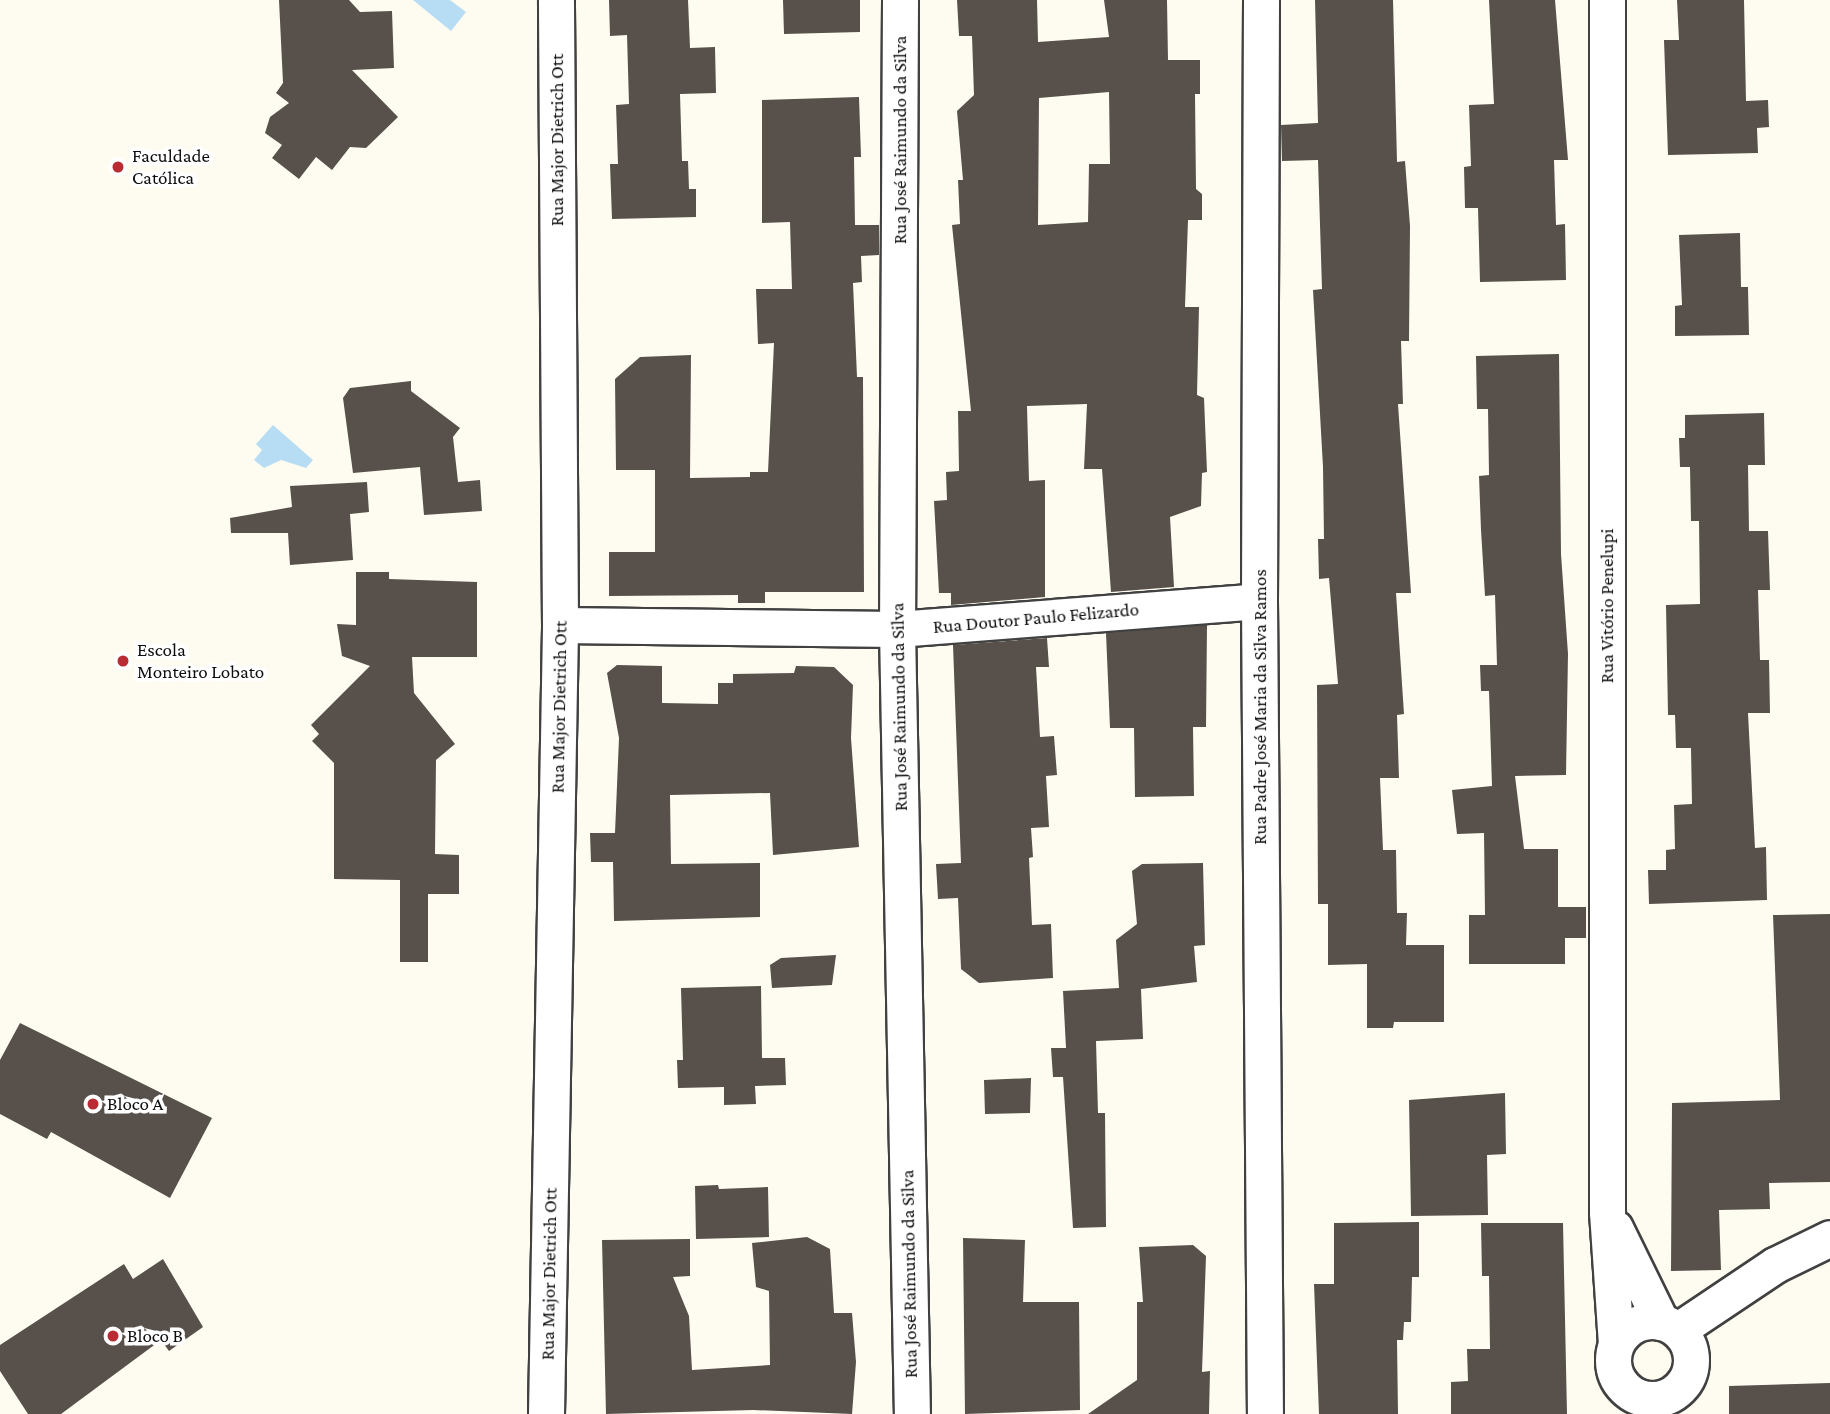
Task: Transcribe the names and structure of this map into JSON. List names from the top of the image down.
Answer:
{
  "streets": {
    "street": [
      "Rua Major Dietrich Ott",
      "Rua José Raimundo da Silva",
      "Rua Vitório Penelupi",
      "Rua Doutor Paulo Felizardo",
      "Rua Padre José Maria da Silva Ramos"
    ]
  },
  "crossings": [
    ["Rua Major Dietrich Ott", "Rua Doutor Paulo Felizardo"],
    ["Rua José Raimundo da Silva", "Rua Doutor Paulo Felizardo"],
    ["Rua Doutor Paulo Felizardo", "Rua Padre José Maria da Silva Ramos"]
  ],
  "places": [
    "Faculdade Católica",
    "Escola Monteiro Lobato",
    "Bloco A",
    "Bloco B"
  ]
}
